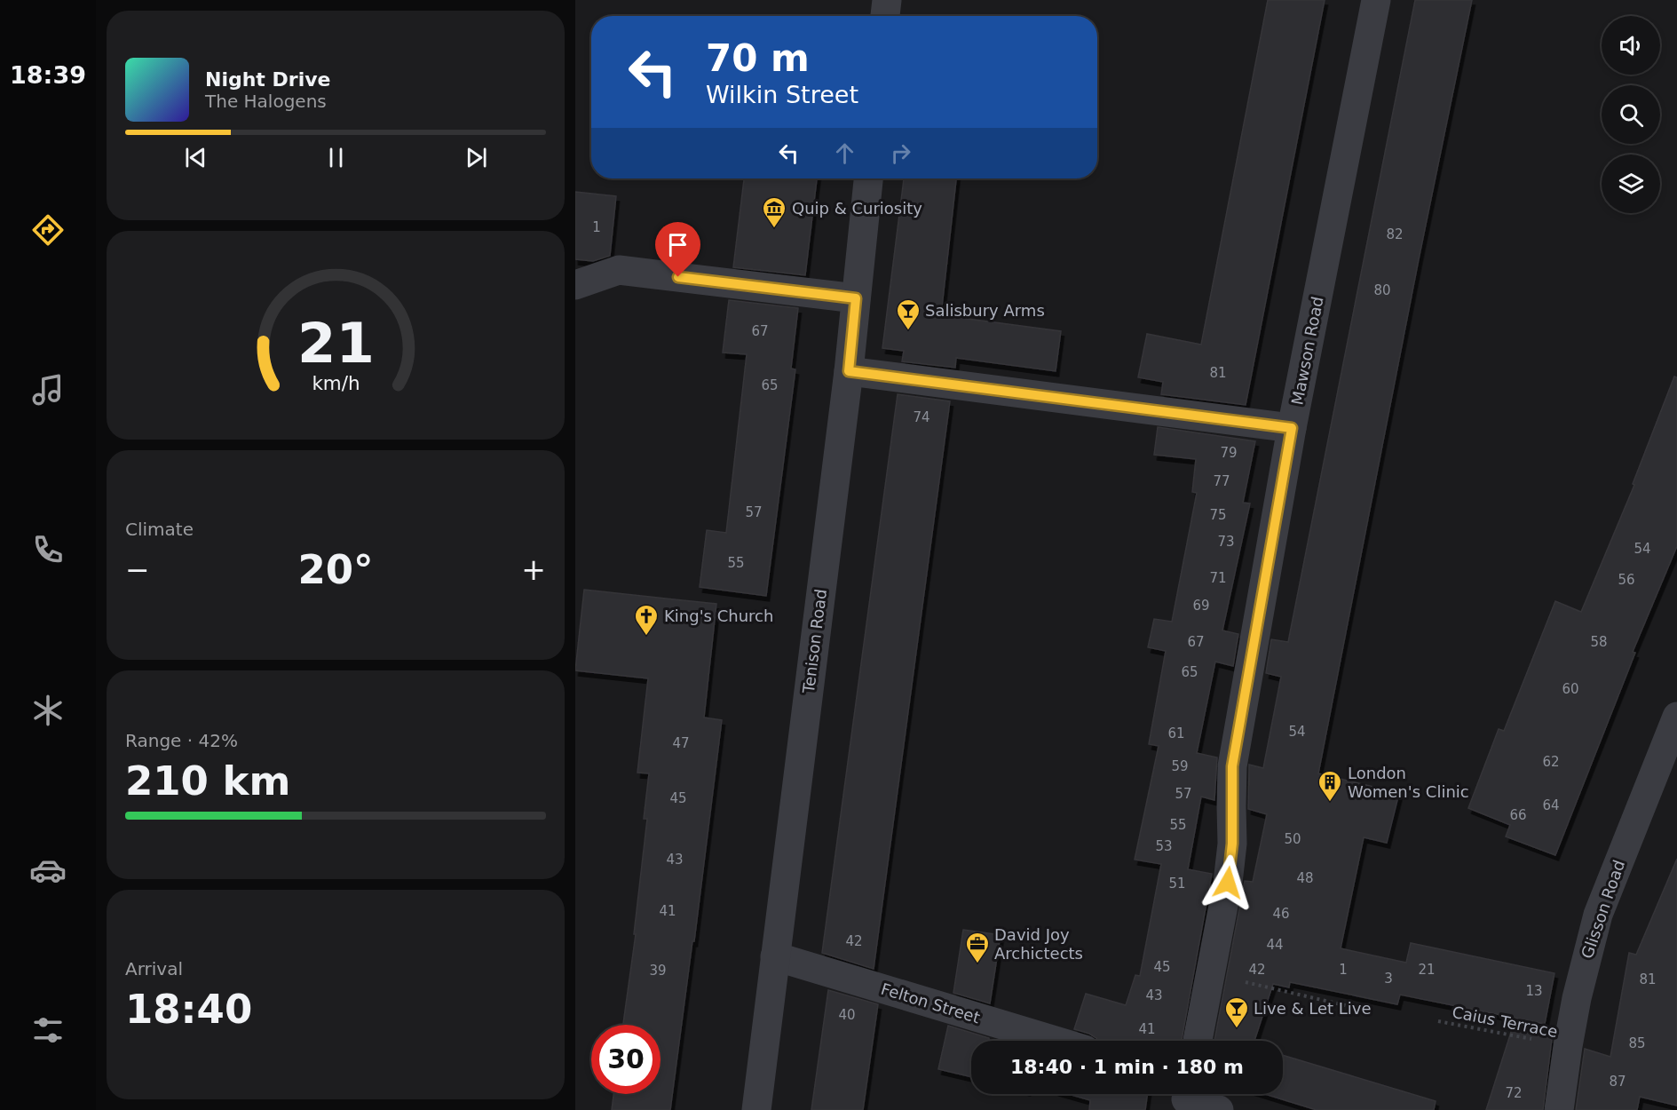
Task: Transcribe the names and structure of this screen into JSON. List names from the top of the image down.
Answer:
{
  "streets": {
    "street": [
      "Mawson Road",
      "Tenison Road",
      "Glisson Road",
      "Felton Street"
    ],
    "path": ["Caius Terrace"]
  },
  "crossings": [
    ["Tenison Road", "Felton Street"],
    ["Glisson Road", "Caius Terrace"]
  ],
  "places": {
    "museum": ["Quip & Curiosity"],
    "bar": ["Salisbury Arms", "Live & Let Live"],
    "church": ["King's Church"],
    "building": ["London Women's Clinic"],
    "office": ["David Joy Archictects"]
  },
  "house_numbers": [
    "1",
    "82",
    "80",
    "67",
    "81",
    "65",
    "74",
    "79",
    "77",
    "57",
    "75",
    "73",
    "54",
    "55",
    "71",
    "56",
    "69",
    "67",
    "58",
    "65",
    "60",
    "54",
    "61",
    "47",
    "62",
    "59",
    "57",
    "45",
    "64",
    "66",
    "55",
    "50",
    "53",
    "43",
    "48",
    "51",
    "41",
    "46",
    "42",
    "44",
    "45",
    "42",
    "1",
    "21",
    "39",
    "3",
    "81",
    "13",
    "43",
    "40",
    "41",
    "85",
    "87",
    "72"
  ],
  "page": {
    "tabs": "18:39",
    "turn": ["70 m", "Wilkin Street"],
    "song": ["Night Drive", "The Halogens"],
    "tile": [
      "Climate",
      ["Range · 42%", "210 km"],
      ["Arrival", "18:40"]
    ],
    "heat": ["−", "20°", "+"],
    "limit": "30",
    "trip": "18:40 · 1 min · 180 m",
    "gauge": ["21", "km/h"]
  }
}
